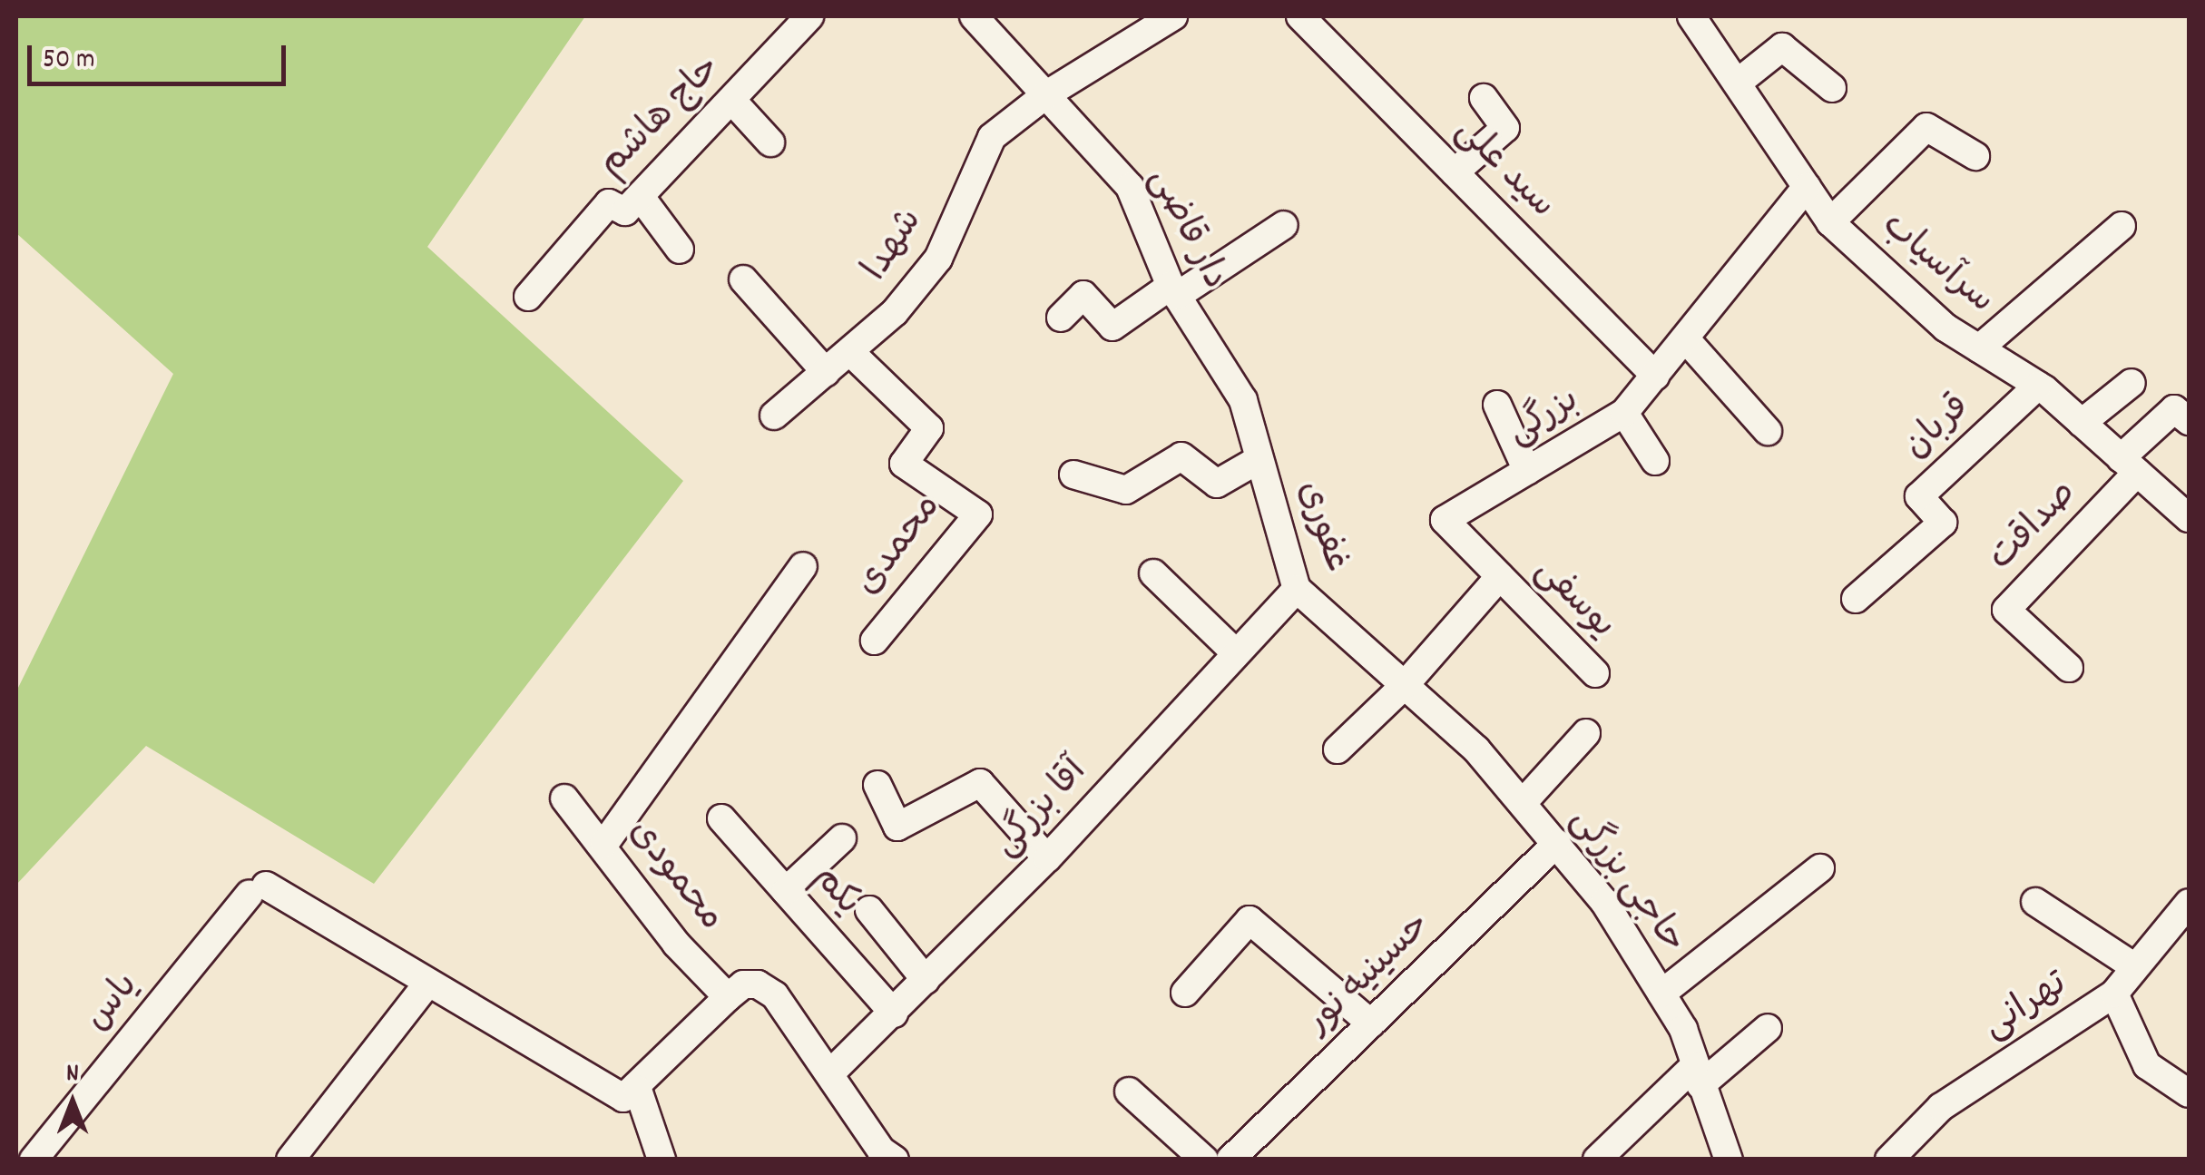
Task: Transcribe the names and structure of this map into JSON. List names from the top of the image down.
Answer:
{
  "streets": {
    "street": [
      "حاج هاشم",
      "سید علی",
      "دار قاضی",
      "شهدا",
      "سرآسیاب",
      "بزرگی",
      "قربان",
      "غفوری",
      "صداقت",
      "محمدی",
      "یوسفی",
      "آقا بزرگی",
      "محمودی",
      "حاجی بزرگی",
      "یکم",
      "حسینیه نور",
      "یاس",
      "تهرانی"
    ]
  },
  "crossings": [
    ["سید علی", "بزرگی"],
    ["دار قاضی", "شهدا"],
    ["دار قاضی", "غفوری"],
    ["شهدا", "محمدی"],
    ["سرآسیاب", "بزرگی"],
    ["سرآسیاب", "قربان"],
    ["سرآسیاب", "صداقت"],
    ["بزرگی", "یوسفی"],
    ["غفوری", "آقا بزرگی"],
    ["غفوری", "حاجی بزرگی"],
    ["آقا بزرگی", "یکم"],
    ["حاجی بزرگی", "حسینیه نور"]
  ],
  "scale_bar": "50 m",
  "north": "top"
}
